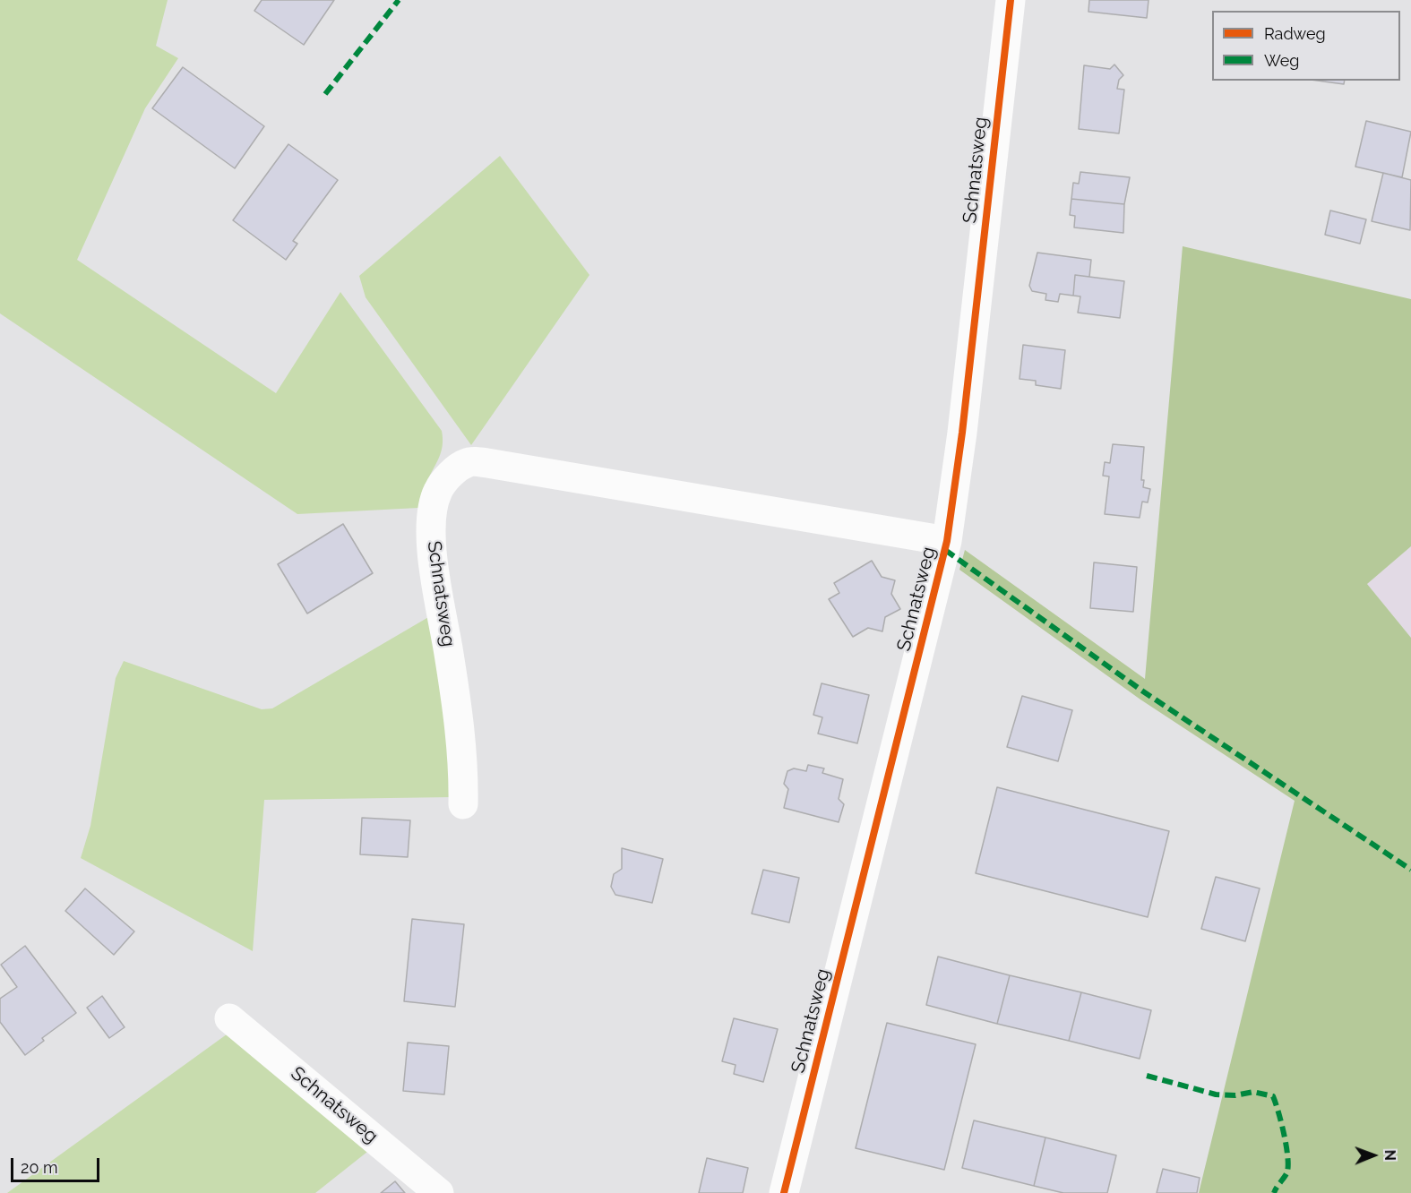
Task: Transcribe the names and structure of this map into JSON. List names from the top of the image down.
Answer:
{
  "streets": {
    "street": ["Schnatsweg"]
  },
  "legend": ["Radweg", "Weg"],
  "scale_bar": "20 m",
  "north": "right"
}
